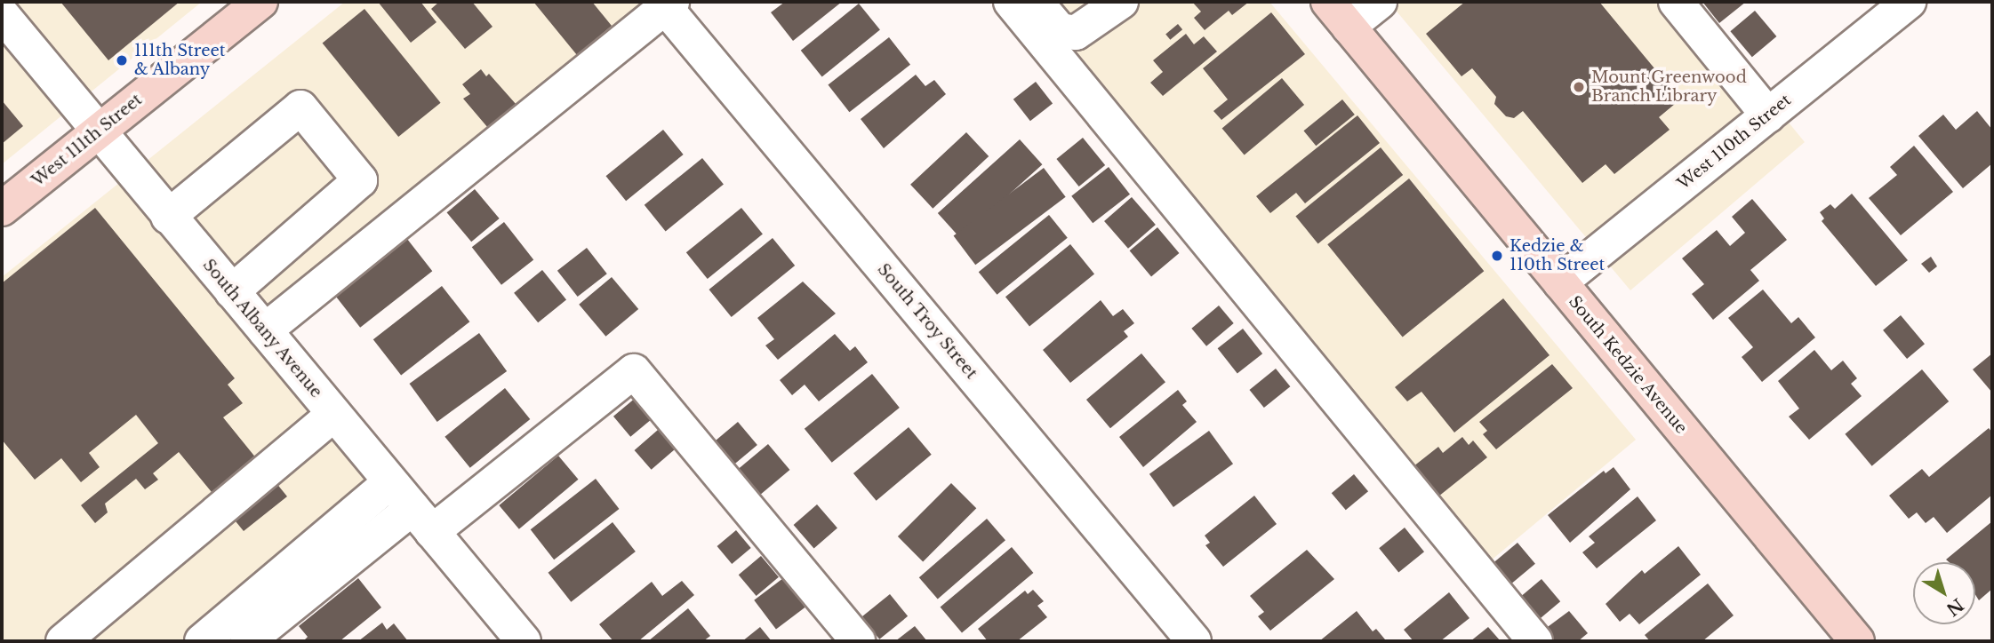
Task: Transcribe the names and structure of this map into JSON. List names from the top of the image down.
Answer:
{
  "streets": {
    "main road": ["West 111th Street", "South Kedzie Avenue"],
    "street": ["West 110th Street", "South Troy Street", "South Albany Avenue"]
  },
  "crossings": [
    ["West 111th Street", "South Albany Avenue"],
    ["West 110th Street", "South Kedzie Avenue"]
  ],
  "places": ["111th Street & Albany", "Mount Greenwood Branch Library", "Kedzie & 110th Street"],
  "north": "bottom right"
}
